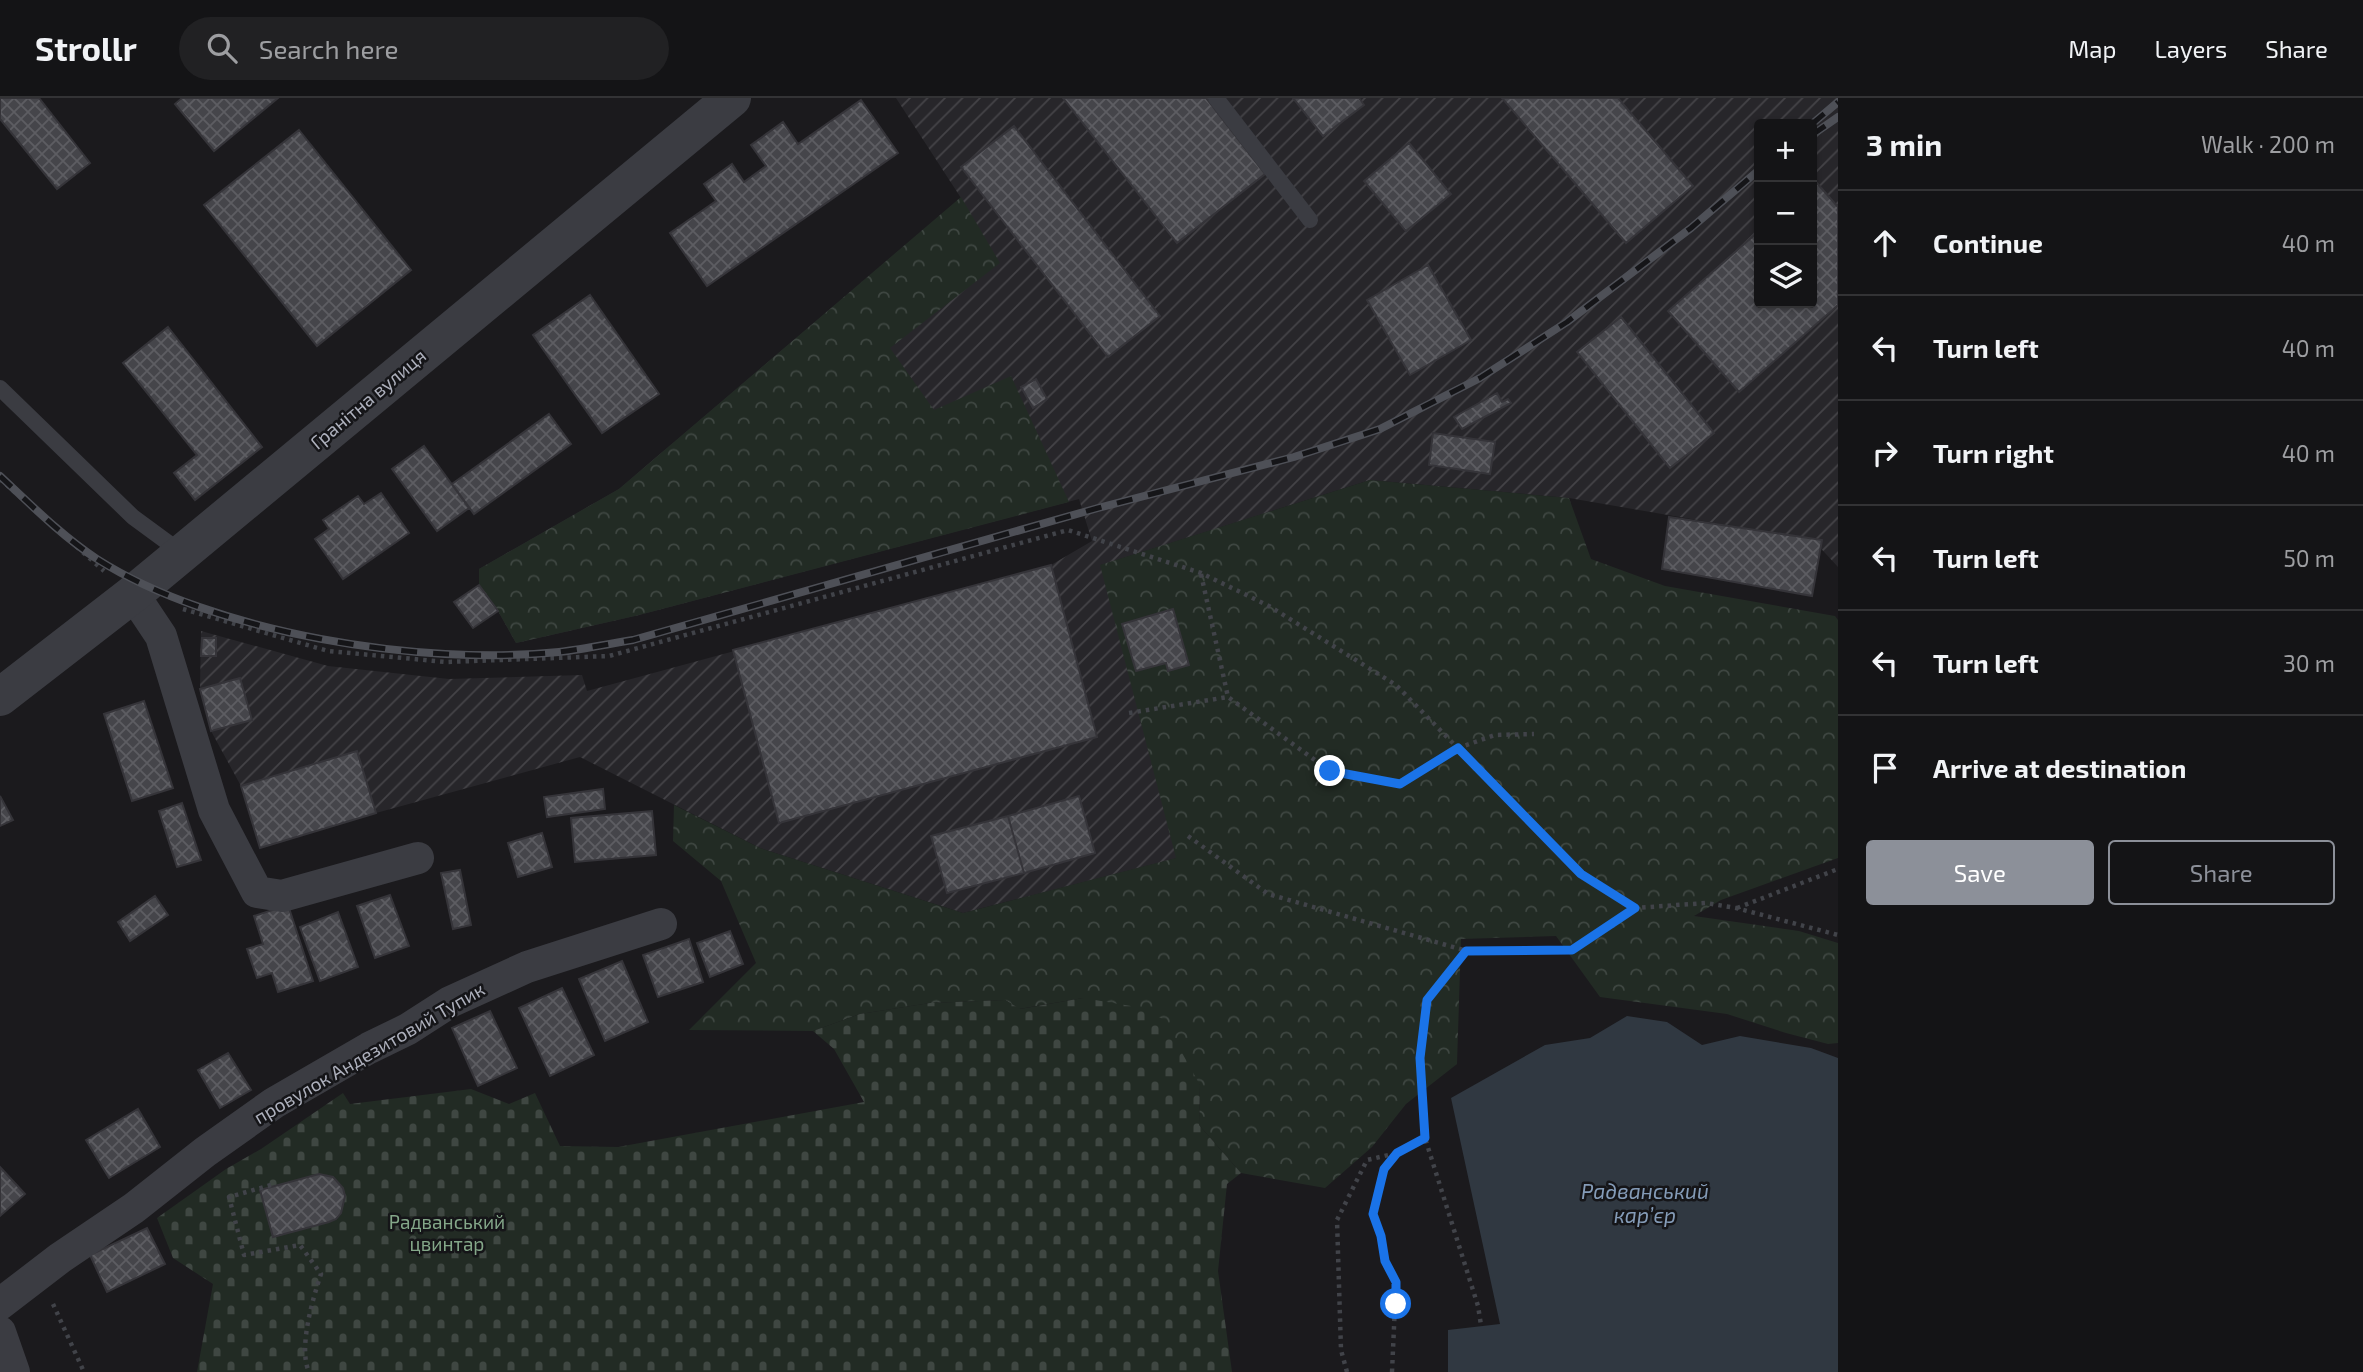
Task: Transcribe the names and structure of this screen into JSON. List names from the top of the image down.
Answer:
{
  "streets": {
    "street": ["Гранітна вулиця", "провулок Андезитовий Тупик"]
  },
  "water": ["Радванський карʼєр"],
  "parks": ["Радванський цвинтар"],
  "page": {
    "header": "Strollr",
    "search": "Search here",
    "nav": ["Map", "Layers", "Share"],
    "heading": ["3 min", "Walk · 200 m"],
    "map_buttons": ["+", "−"],
    "list": [
      ["Continue", "40 m"],
      ["Turn left", "40 m"],
      ["Turn right", "40 m"],
      ["Turn left", "50 m"],
      ["Turn left", "30 m"],
      "Arrive at destination"
    ],
    "buttons": ["Save", "Share"]
  }
}
